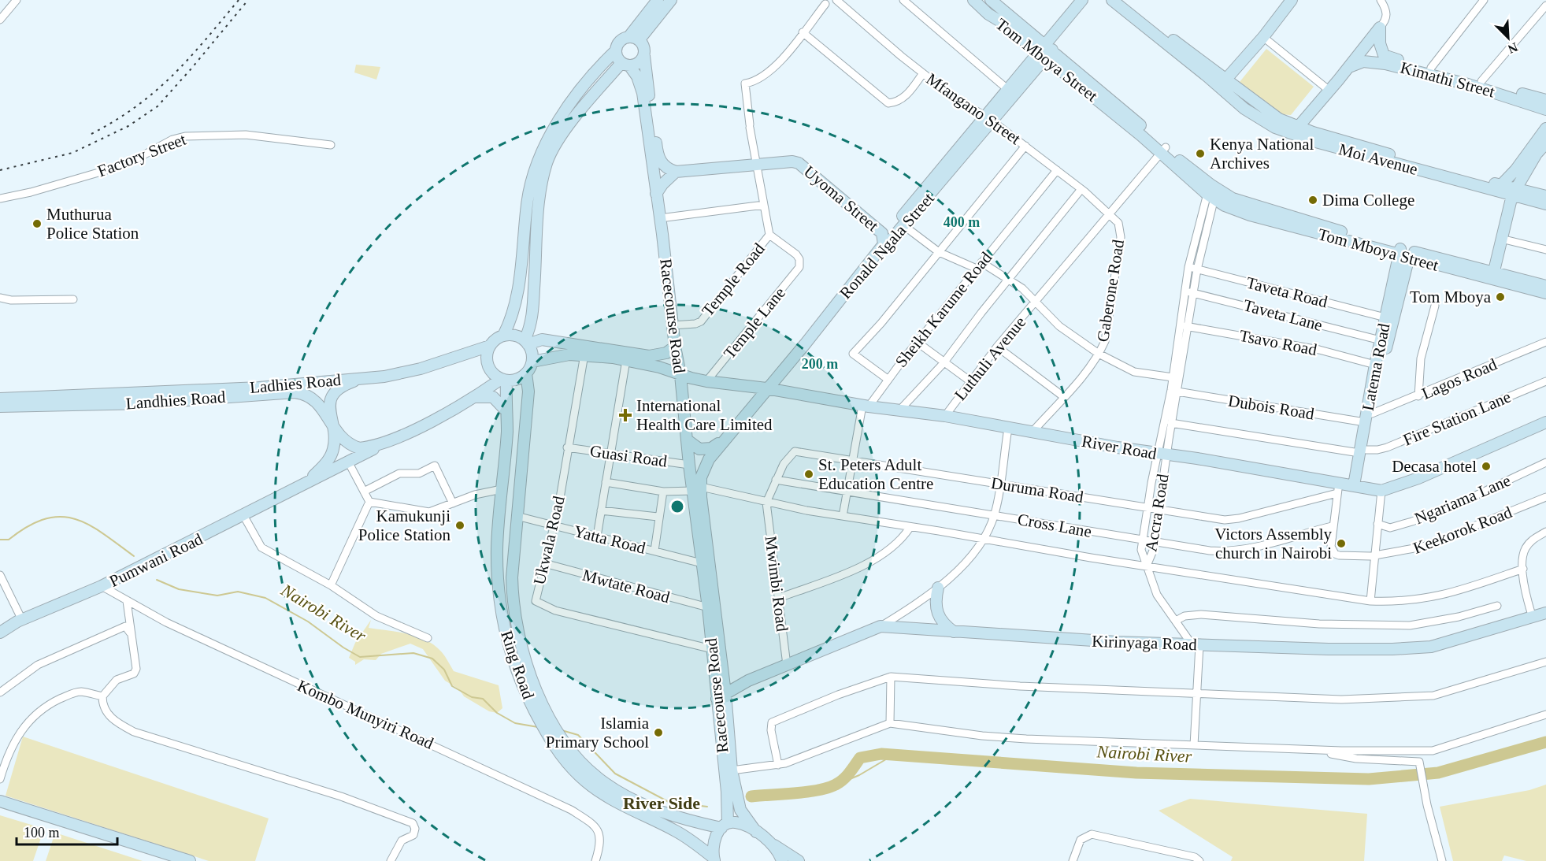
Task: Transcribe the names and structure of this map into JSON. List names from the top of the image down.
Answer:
{
  "streets": {
    "main road": [
      "Tom Mboya Street",
      "Kimathi Street",
      "Moi Avenue",
      "Uyoma Street",
      "Ronald Ngala Street",
      "Racecourse Road",
      "Latema Road",
      "Ladhies Road",
      "Landhies Road",
      "River Road",
      "Pumwani Road",
      "Kirinyaga Road",
      "Ring Road"
    ],
    "street": [
      "Mfangano Street",
      "Factory Street",
      "Temple Road",
      "Gaberone Road",
      "Taveta Road",
      "Sheikh Karume Road",
      "Taveta Lane",
      "Temple Lane",
      "Tsavo Road",
      "Luthuli Avenue",
      "Lagos Road",
      "Dubois Road",
      "Fire Station Lane",
      "Guasi Road",
      "Duruma Road",
      "Ngariama Lane",
      "Accra Road",
      "Cross Lane",
      "Keekorok Road",
      "Yatta Road",
      "Ukwala Road",
      "Mwimbi Road",
      "Mwtate Road",
      "Kombo Munyiri Road"
    ]
  },
  "crossings": [
    ["Tom Mboya Street", "Ronald Ngala Street"],
    ["Tom Mboya Street", "Latema Road"],
    ["Tom Mboya Street", "Accra Road"],
    ["Mfangano Street", "Ronald Ngala Street"],
    ["Mfangano Street", "Gaberone Road"],
    ["Mfangano Street", "Sheikh Karume Road"],
    ["Uyoma Street", "Ronald Ngala Street"],
    ["Uyoma Street", "Temple Road"],
    ["Ronald Ngala Street", "Racecourse Road"],
    ["Ronald Ngala Street", "River Road"],
    ["Temple Road", "Racecourse Road"],
    ["Temple Road", "Temple Lane"],
    ["Gaberone Road", "River Road"],
    ["Taveta Road", "Latema Road"],
    ["Taveta Road", "Accra Road"],
    ["Sheikh Karume Road", "River Road"],
    ["Sheikh Karume Road", "Duruma Road"],
    ["Sheikh Karume Road", "Cross Lane"],
    ["Taveta Lane", "Latema Road"],
    ["Taveta Lane", "Accra Road"],
    ["Racecourse Road", "River Road"],
    ["Racecourse Road", "Guasi Road"],
    ["Racecourse Road", "Yatta Road"],
    ["Racecourse Road", "Ukwala Road"],
    ["Racecourse Road", "Mwtate Road"],
    ["Racecourse Road", "Kirinyaga Road"],
    ["Racecourse Road", "Ring Road"],
    ["Temple Lane", "River Road"],
    ["Tsavo Road", "Latema Road"],
    ["Tsavo Road", "Accra Road"],
    ["Luthuli Avenue", "River Road"],
    ["Latema Road", "Lagos Road"],
    ["Latema Road", "Dubois Road"],
    ["Latema Road", "Fire Station Lane"],
    ["Latema Road", "River Road"],
    ["Lagos Road", "Dubois Road"],
    ["Ladhies Road", "Landhies Road"],
    ["Ladhies Road", "Ring Road"],
    ["Landhies Road", "Ring Road"],
    ["Dubois Road", "Accra Road"],
    ["Fire Station Lane", "Accra Road"],
    ["River Road", "Duruma Road"],
    ["River Road", "Accra Road"],
    ["Guasi Road", "Ukwala Road"],
    ["Duruma Road", "Accra Road"],
    ["Duruma Road", "Cross Lane"],
    ["Duruma Road", "Mwimbi Road"],
    ["Accra Road", "Cross Lane"],
    ["Cross Lane", "Keekorok Road"],
    ["Yatta Road", "Ukwala Road"],
    ["Yatta Road", "Ring Road"],
    ["Ukwala Road", "Mwtate Road"],
    ["Pumwani Road", "Kombo Munyiri Road"],
    ["Mwimbi Road", "Kirinyaga Road"]
  ],
  "districts": ["River Side"],
  "water": ["Nairobi River"],
  "places": {
    "other": [
      "Kenya National Archives",
      "Dima College",
      "Muthurua Police Station",
      "Tom Mboya",
      "Decasa hotel",
      "St. Peters Adult Education Centre",
      "Kamukunji Police Station",
      "Victors Assembly church in Nairobi",
      "Islamia Primary School"
    ],
    "health": ["International Health Care Limited"]
  },
  "scale_bar": "100 m",
  "north": "bottom right",
  "rings": ["400 m", "200 m"]
}
